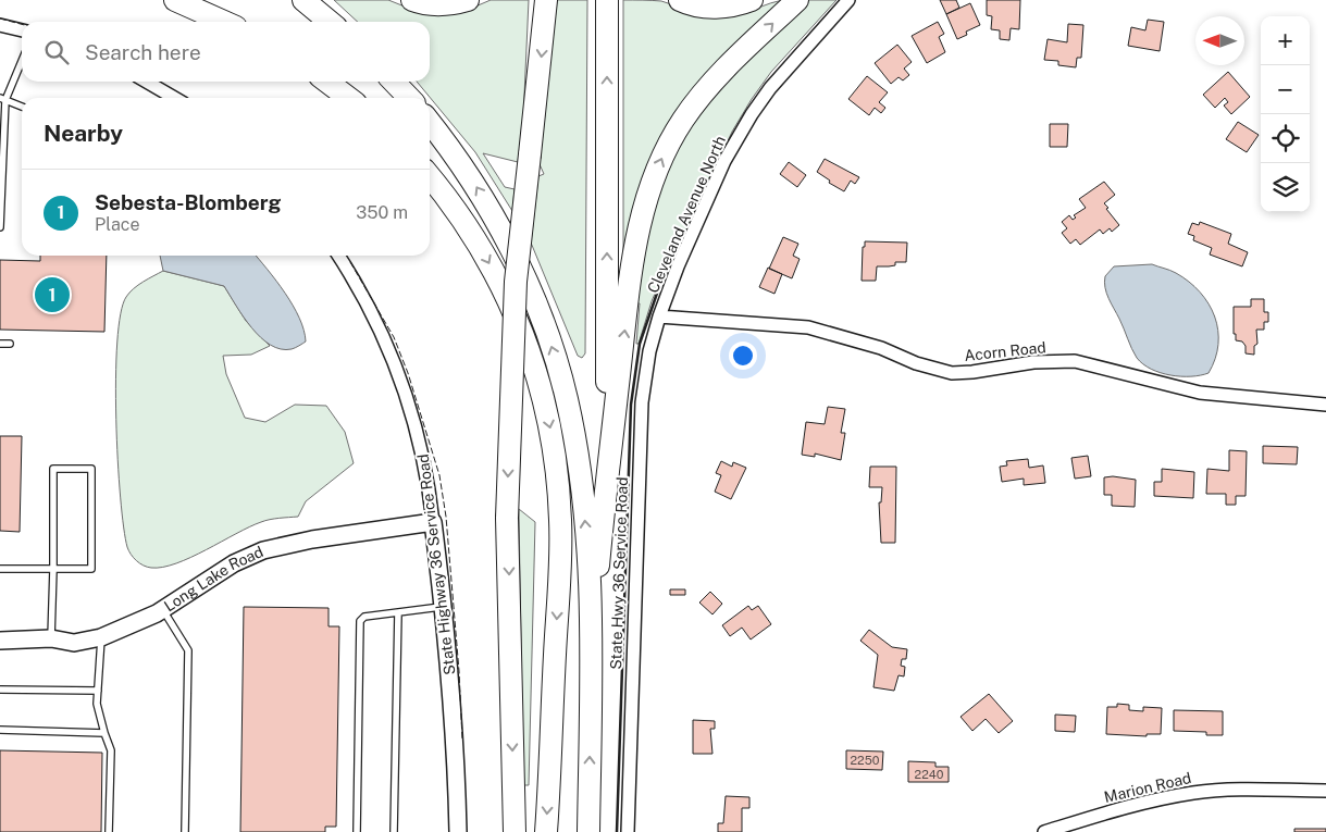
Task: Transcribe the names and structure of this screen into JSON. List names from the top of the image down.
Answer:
{
  "streets": {
    "street": [
      "Cleveland Avenue North",
      "Acorn Road",
      "State Highway 36 Service Road",
      "State Hwy 36 Service Road",
      "Long Lake Road",
      "Marion Road"
    ]
  },
  "crossings": [
    ["Cleveland Avenue North", "Acorn Road"],
    ["Cleveland Avenue North", "State Hwy 36 Service Road"],
    ["Acorn Road", "State Hwy 36 Service Road"],
    ["State Highway 36 Service Road", "Long Lake Road"]
  ],
  "house_numbers": ["2250", "2240"],
  "north": "left",
  "page": {
    "map_buttons": ["+", "−"],
    "search": "Search here",
    "heading": "Nearby",
    "list": [
      {
        "mark": "1",
        "name": "Sebesta-Blomberg",
        "note": "Place",
        "value": "350 m"
      }
    ],
    "pins": "1"
  }
}
